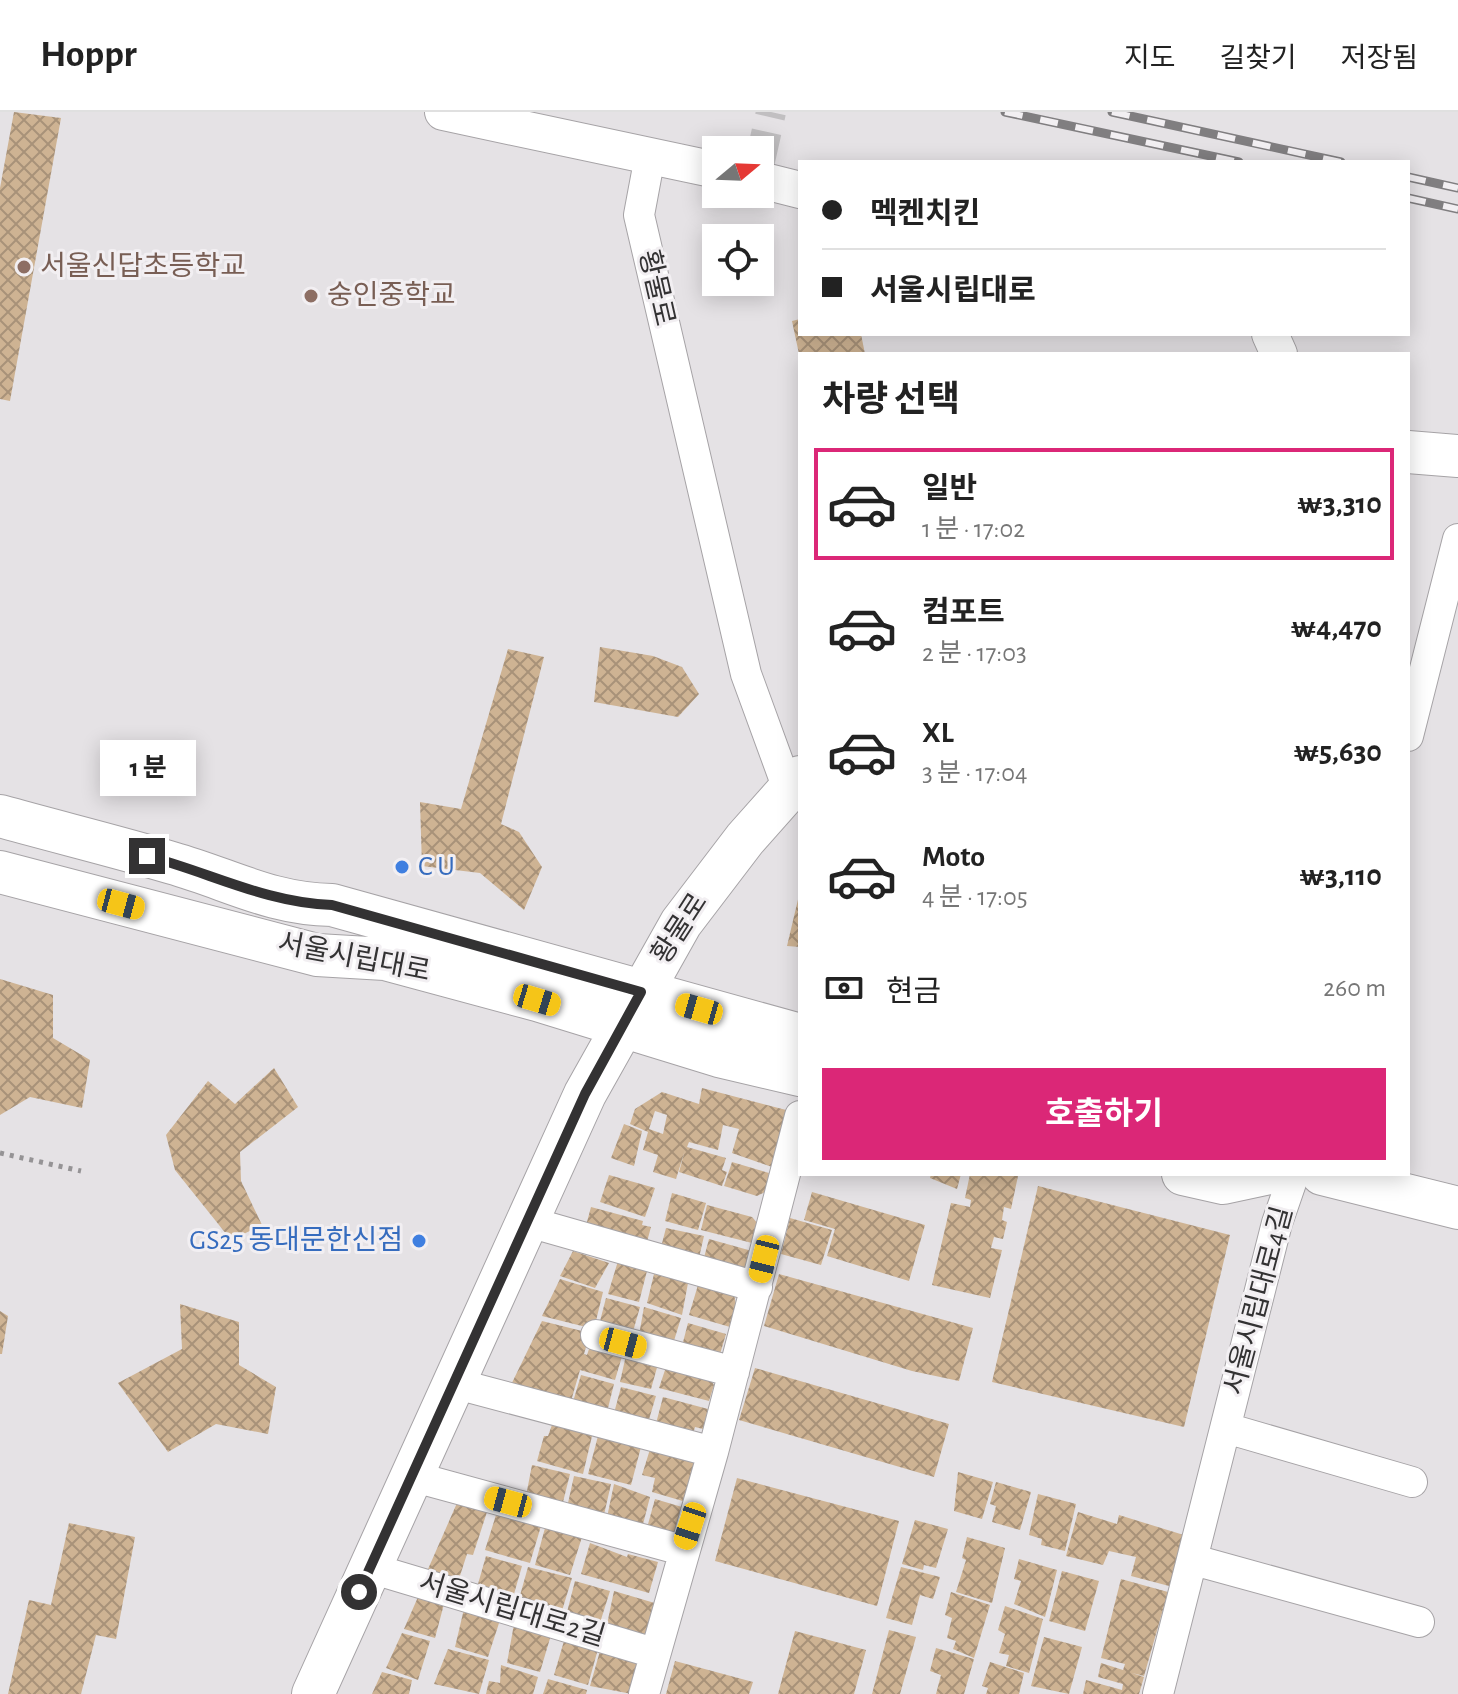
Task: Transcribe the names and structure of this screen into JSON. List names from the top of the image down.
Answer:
{
  "streets": {
    "main road": ["황물로", "서울시립대로"],
    "street": ["서울시립대로4길", "서울시립대로2길"]
  },
  "crossings": [
    ["황물로", "서울시립대로"],
    ["황물로", "서울시립대로2길"]
  ],
  "places": [
    "서울신답초등학교",
    "숭인중학교",
    "C U",
    "GS25 동대문한신점"
  ],
  "north": "right",
  "page": {
    "header": "Hoppr",
    "nav": ["지도", "길찾기", "저장됨"],
    "banner": ["멕켄치킨", "서울시립대로"],
    "heading": "차량 선택",
    "list": [
      {
        "name": "일반",
        "note": "1 분 · 17:02",
        "value": "₩3,310"
      },
      {
        "name": "컴포트",
        "note": "2 분 · 17:03",
        "value": "₩4,470"
      },
      {
        "name": "XL",
        "note": "3 분 · 17:04",
        "value": "₩5,630"
      },
      {
        "name": "Moto",
        "note": "4 분 · 17:05",
        "value": "₩3,110"
      }
    ],
    "bubble": "1 분",
    "pay": ["현금", "260 m"],
    "buttons": "호출하기"
  }
}
